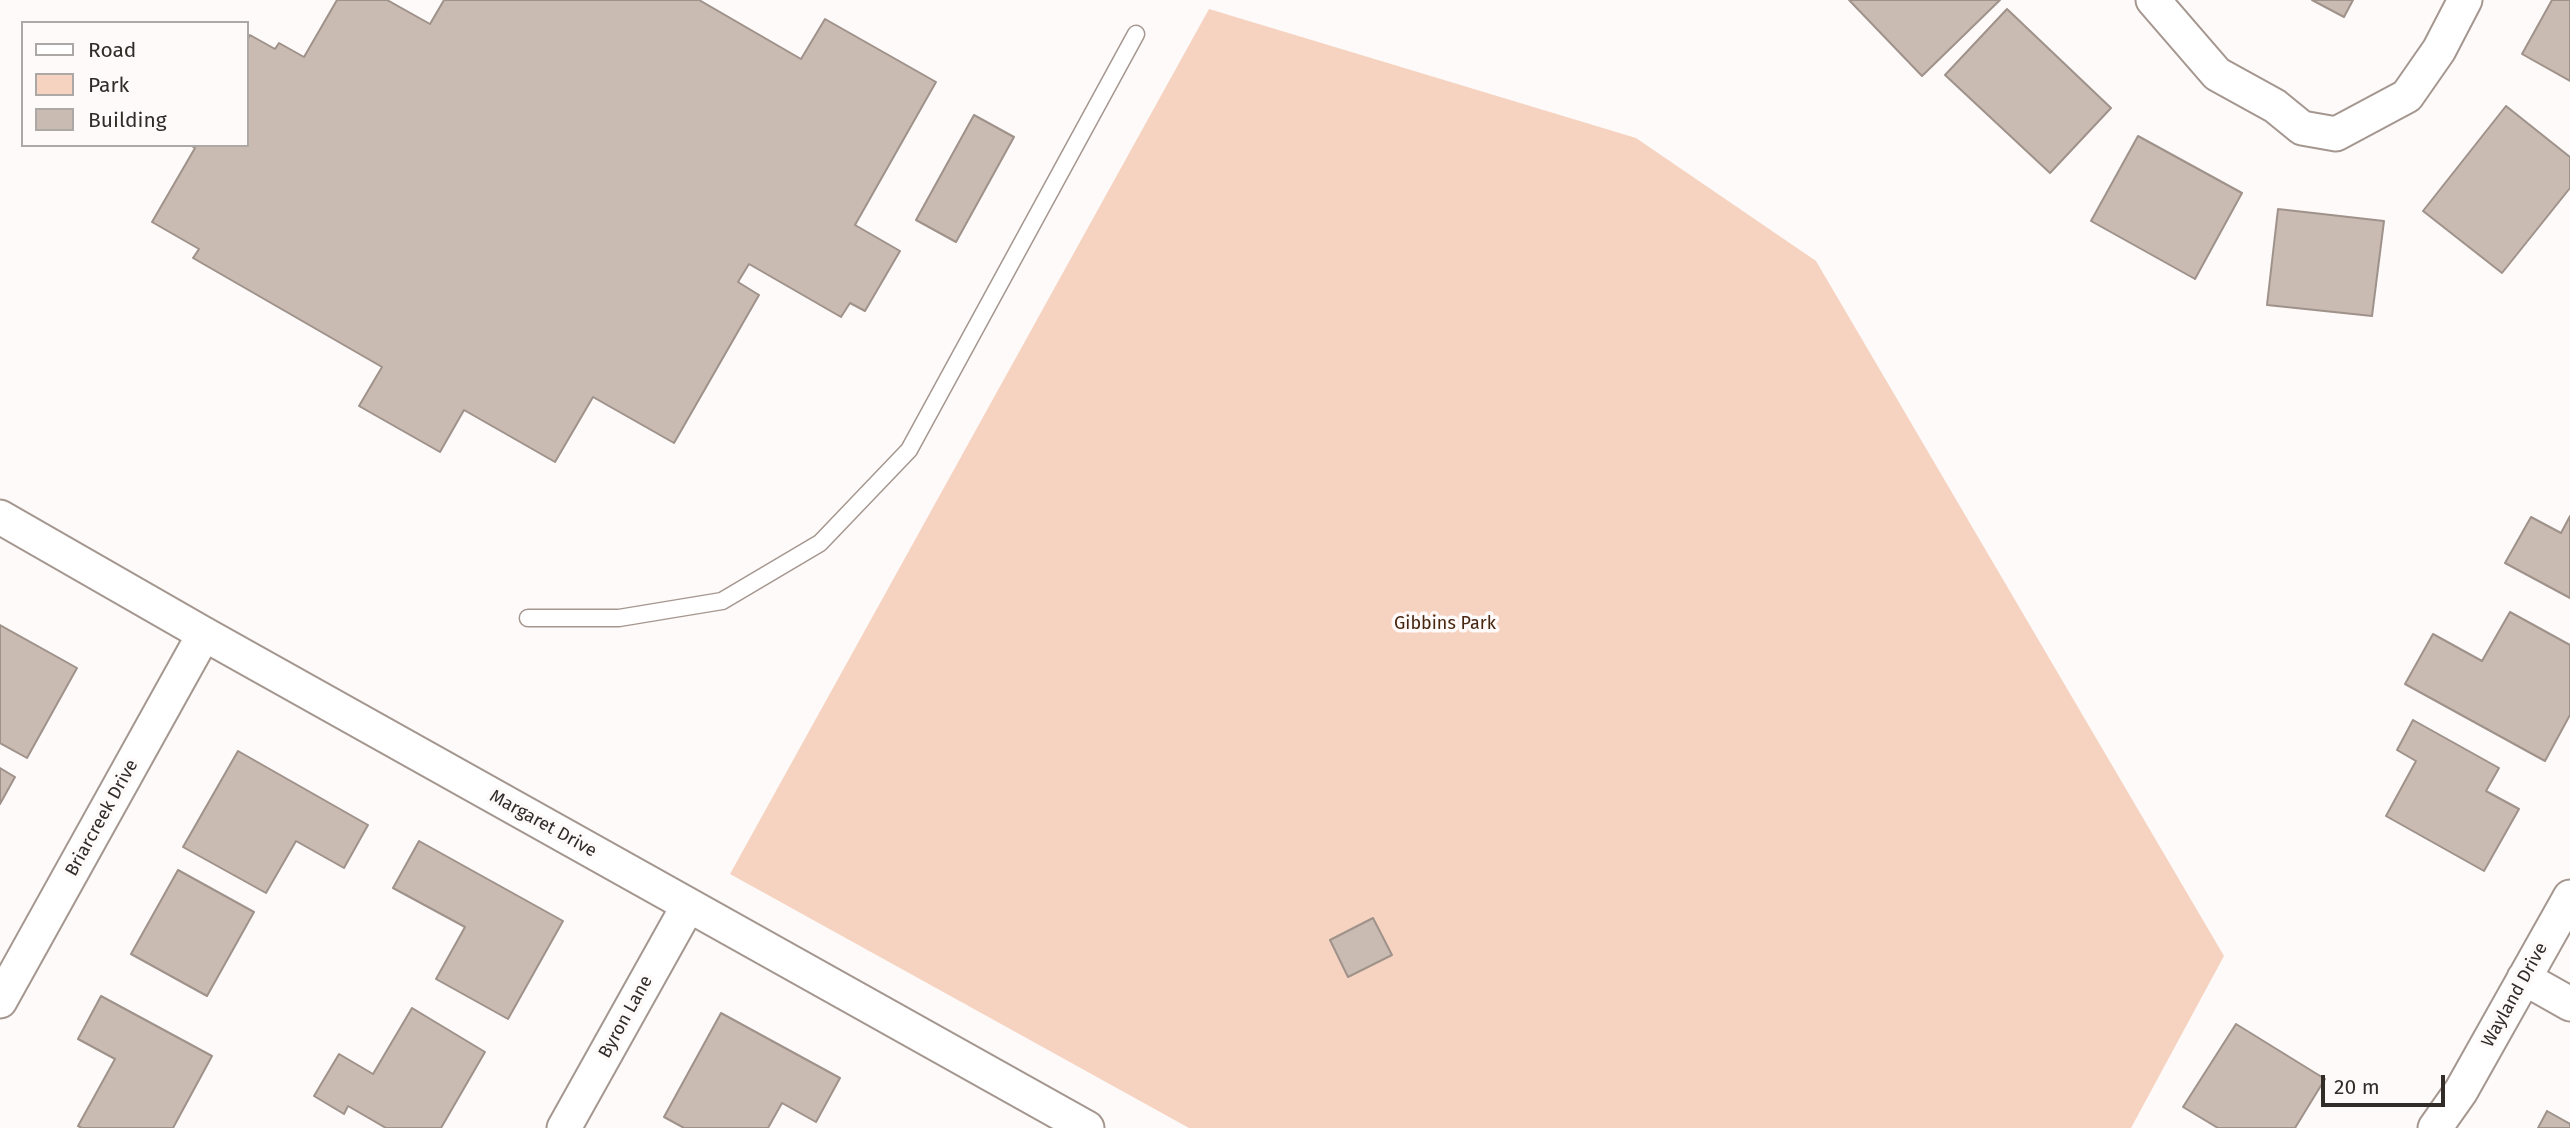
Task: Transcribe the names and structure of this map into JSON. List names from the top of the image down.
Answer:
{
  "streets": {
    "street": [
      "Briarcreek Drive",
      "Margaret Drive",
      "Wayland Drive",
      "Byron Lane"
    ]
  },
  "crossings": [
    ["Briarcreek Drive", "Margaret Drive"],
    ["Margaret Drive", "Byron Lane"]
  ],
  "parks": ["Gibbins Park"],
  "legend": ["Road", "Park", "Building"],
  "scale_bar": "20 m"
}
